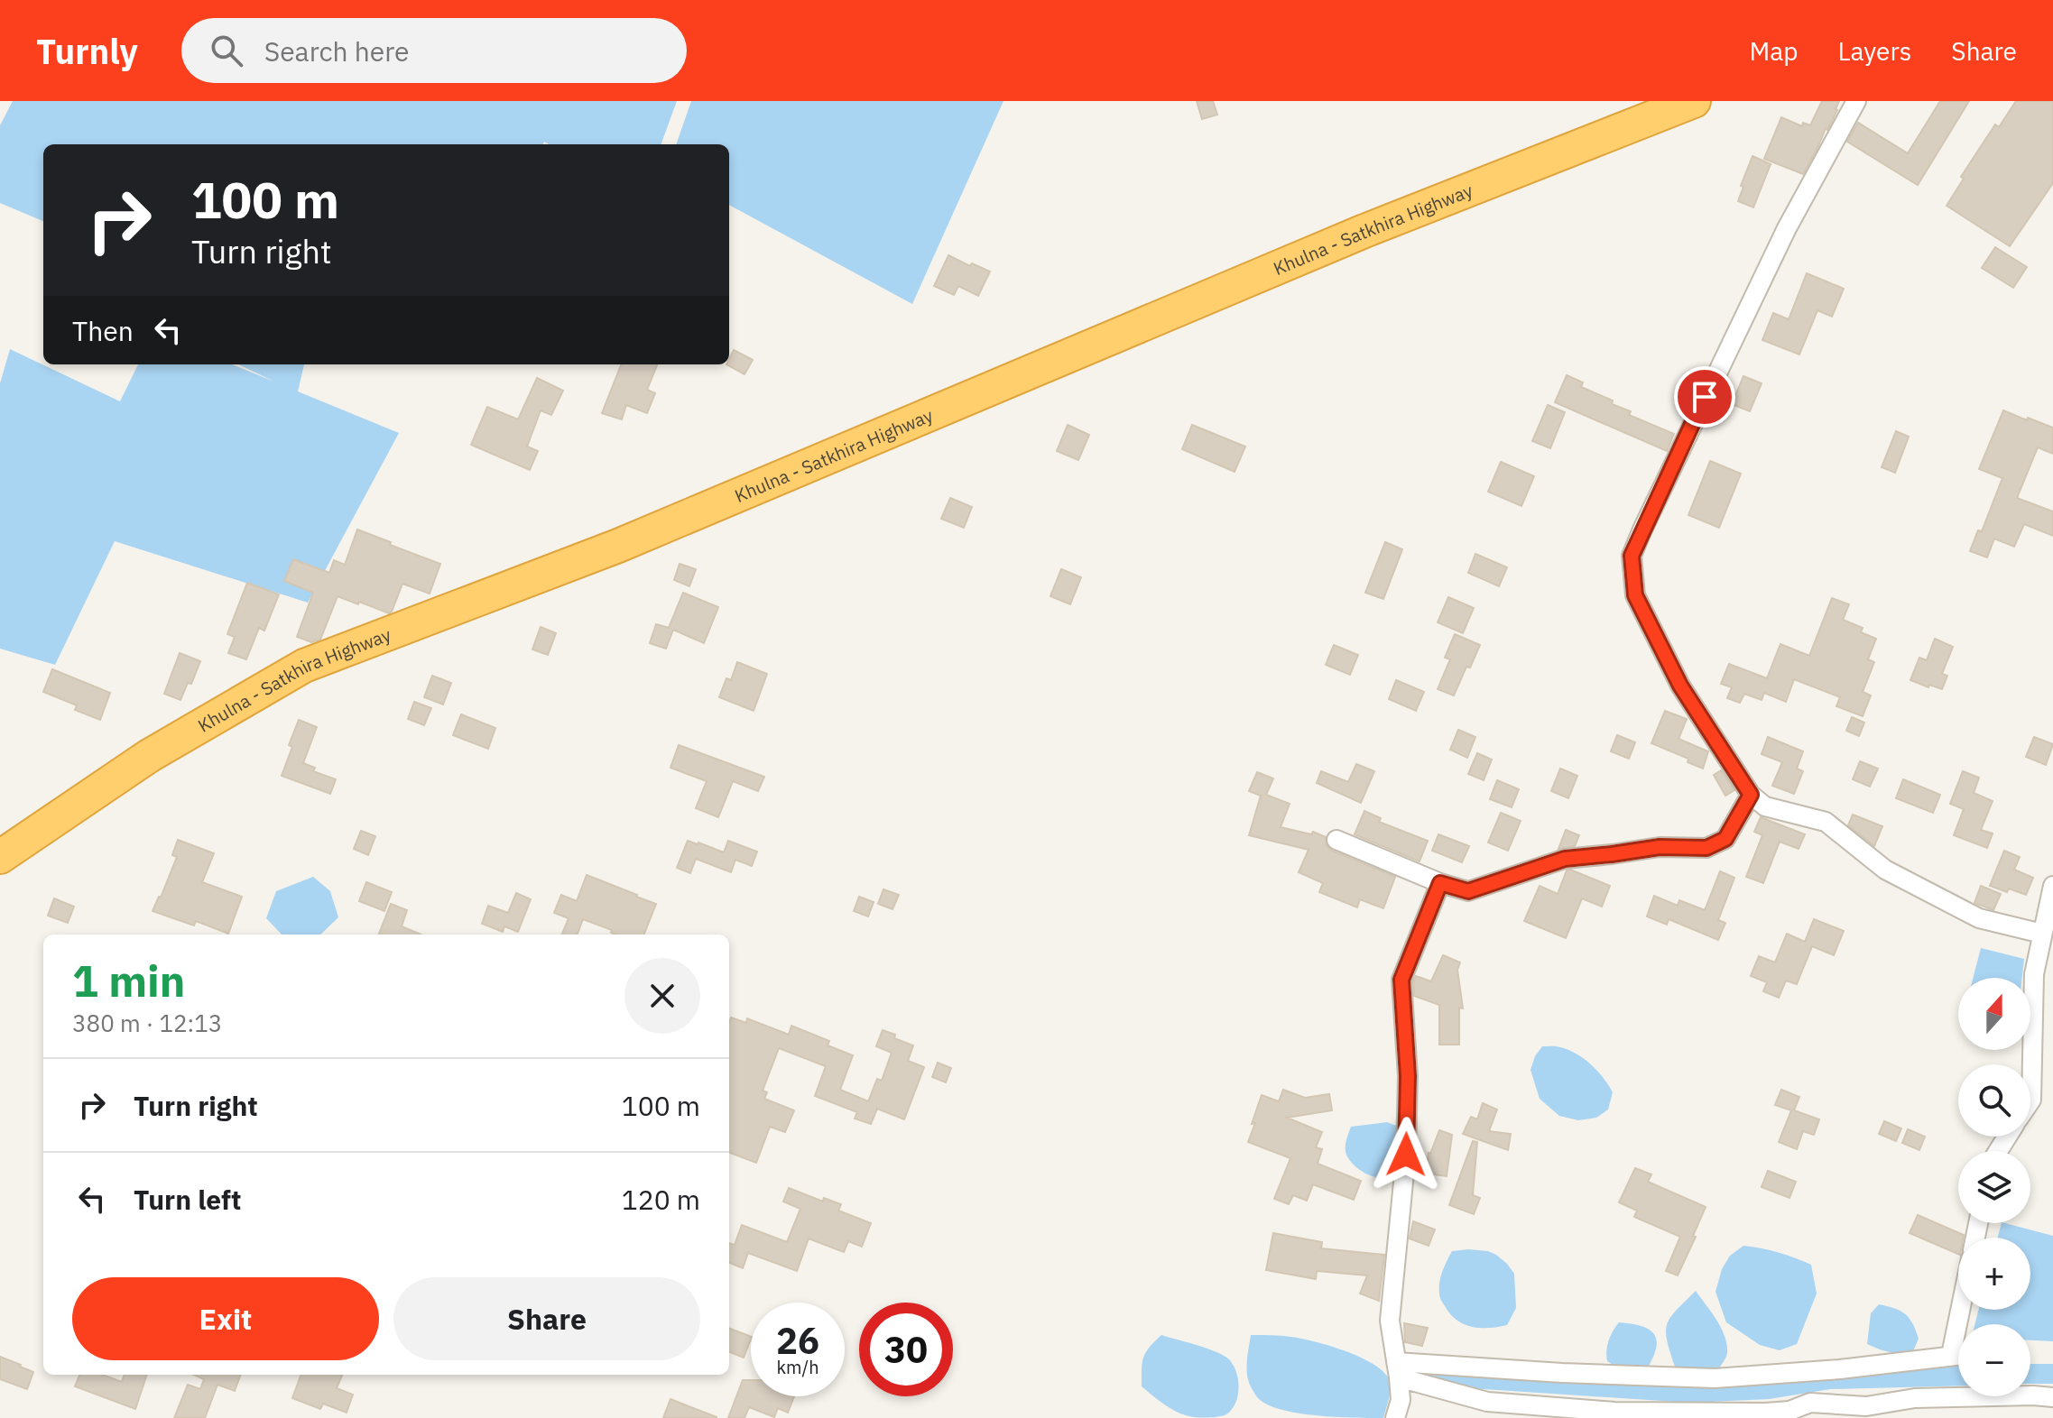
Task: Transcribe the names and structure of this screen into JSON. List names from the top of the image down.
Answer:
{
  "streets": {
    "highway": ["Khulna - Satkhira Highway"]
  },
  "north": "top",
  "page": {
    "header": "Turnly",
    "search": "Search here",
    "nav": ["Map", "Layers", "Share"],
    "turn": ["100 m", "Turn right"],
    "then": "Then",
    "heading": ["1 min", "380 m · 12:13"],
    "map_buttons": ["+", "−"],
    "list": [
      {
        "name": "Turn right",
        "value": "100 m"
      },
      {
        "name": "Turn left",
        "value": "120 m"
      }
    ],
    "buttons": ["Exit", "Share"],
    "speed": "26 km/h",
    "limit": "30"
  }
}
